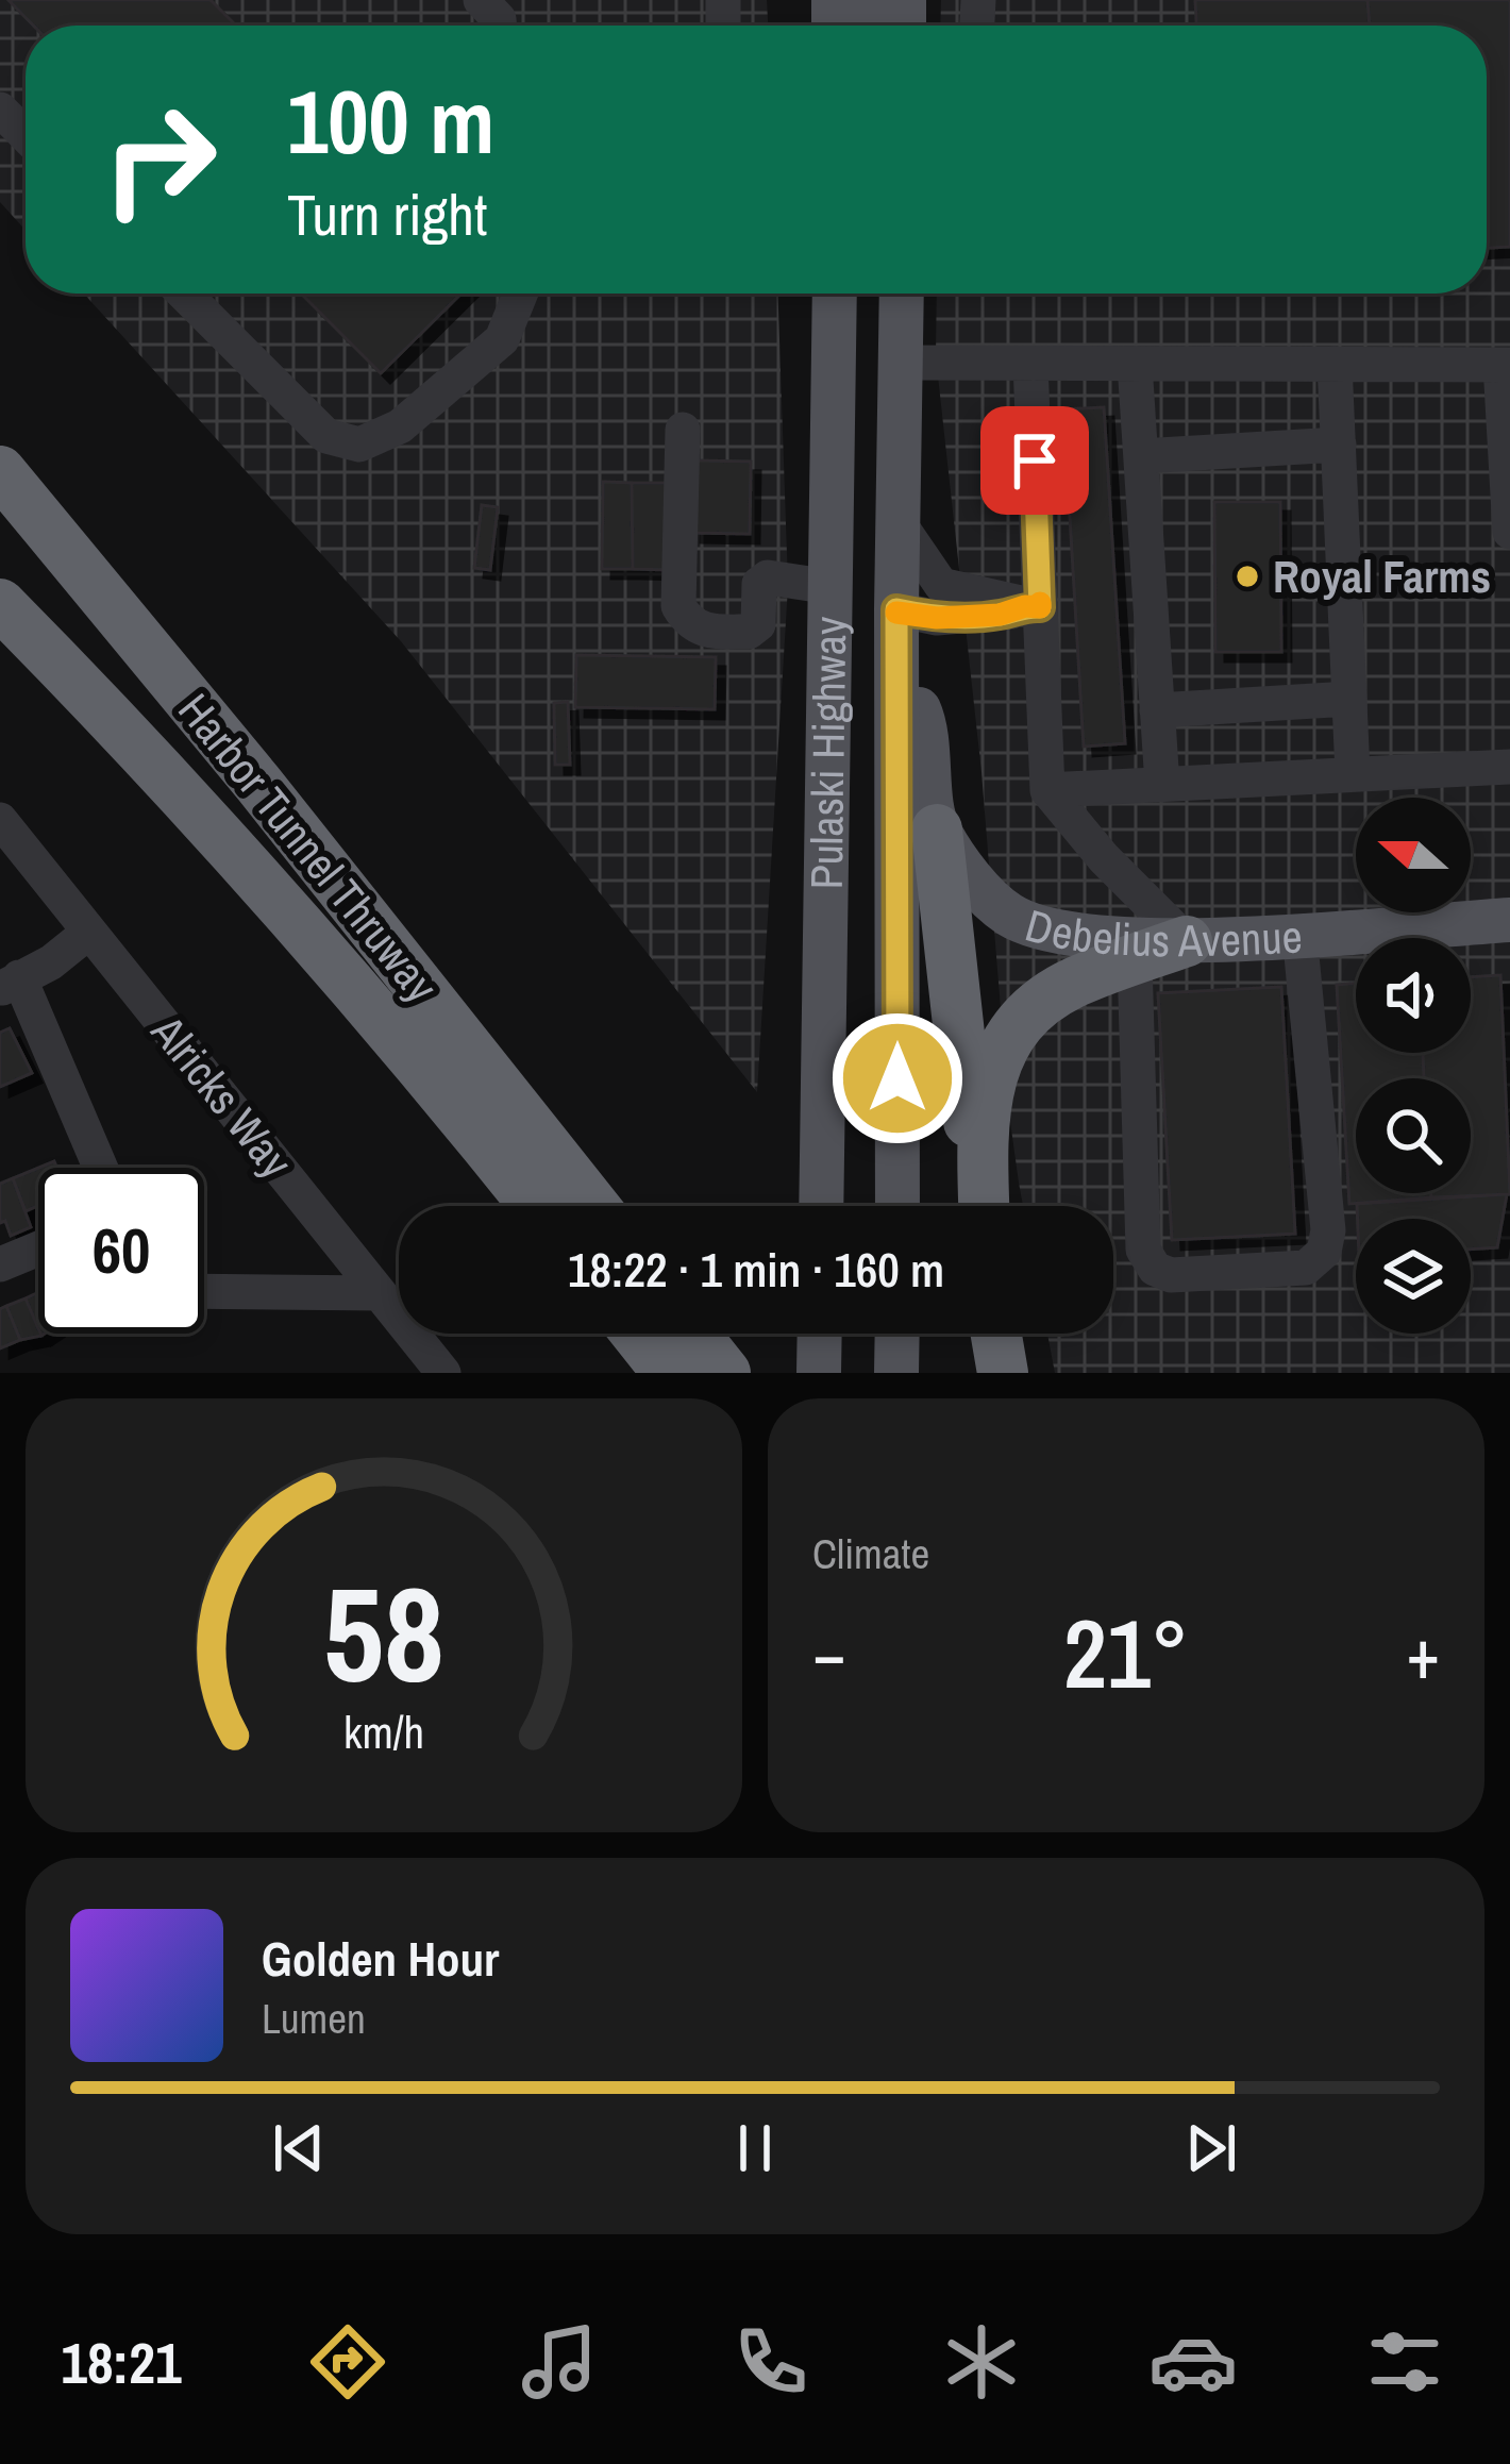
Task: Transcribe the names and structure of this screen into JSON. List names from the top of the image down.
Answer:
{
  "streets": {
    "highway": ["Harbor Tunnel Thruway"],
    "main road": ["Pulaski Highway", "Debelius Avenue"],
    "street": ["Alricks Way"]
  },
  "places": ["Royal Farms"],
  "north": "left",
  "page": {
    "turn": ["100 m", "Turn right"],
    "limit": "60",
    "trip": "18:22 · 1 min · 160 m",
    "tile": "Climate",
    "heat": ["−", "21°", "+"],
    "song": ["Golden Hour", "Lumen"],
    "tabs": "18:21",
    "gauge": ["58", "km/h"]
  }
}
